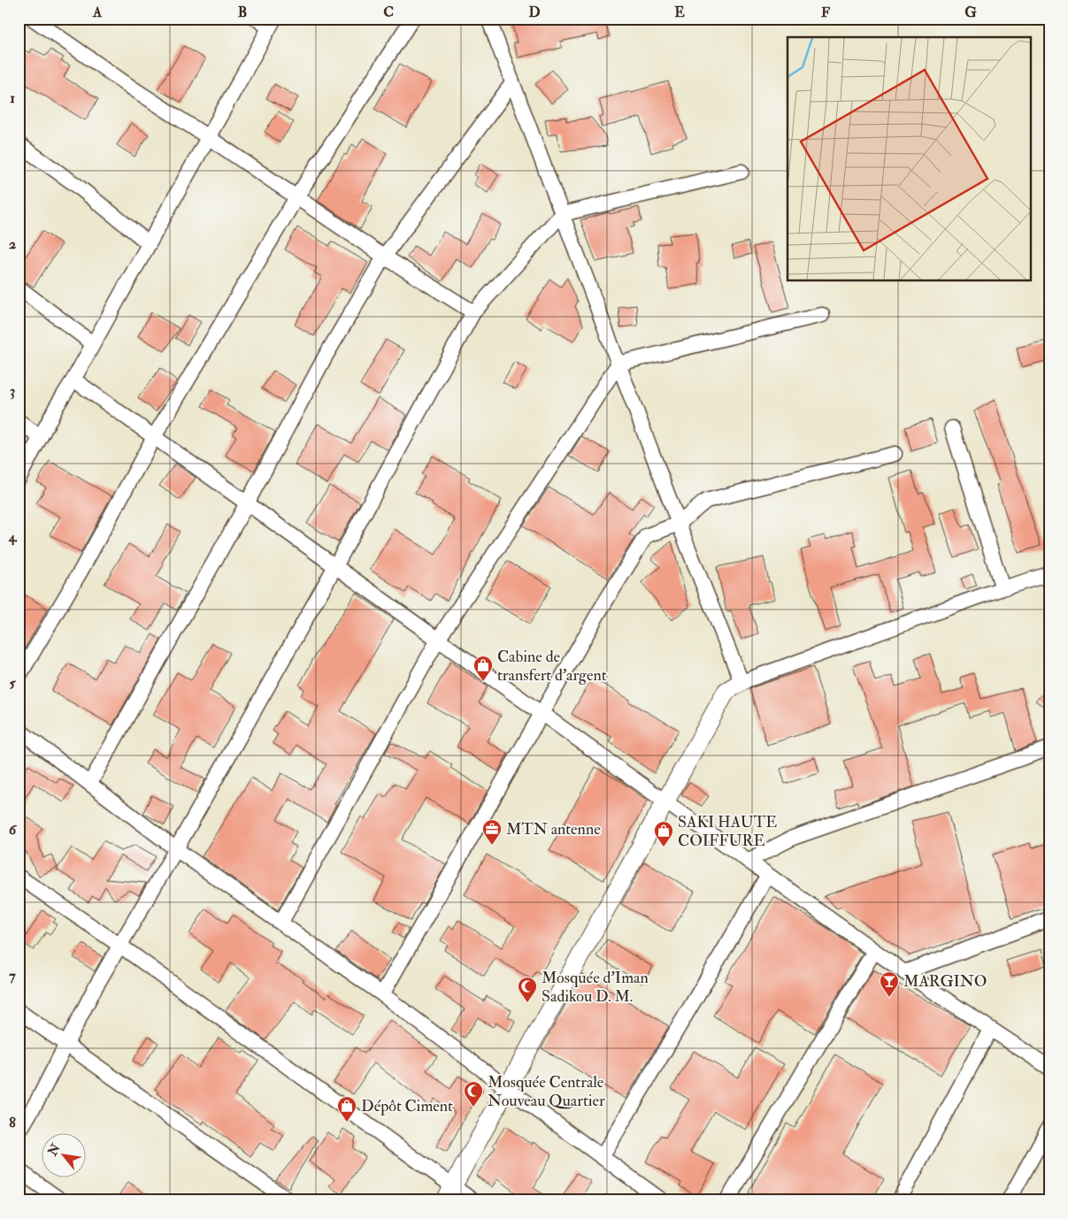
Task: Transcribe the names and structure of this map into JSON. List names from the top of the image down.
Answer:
{
  "places": {
    "shop": ["Cabine de transfert d'argent", "SAKI HAUTE COIFFURE", "Dépôt Ciment"],
    "office": ["MTN antenne"],
    "bar": ["MARGINO"],
    "mosque": ["Mosquée d'Iman Sadikou D. M.", "Mosquée Centrale Nouveau Quartier"]
  },
  "north": "top left",
  "grid": {
    "columns": [
      "A",
      "B",
      "C",
      "D",
      "E",
      "F",
      "G"
    ],
    "rows": [
      "1",
      "2",
      "3",
      "4",
      "5",
      "6",
      "7",
      "8"
    ]
  }
}
